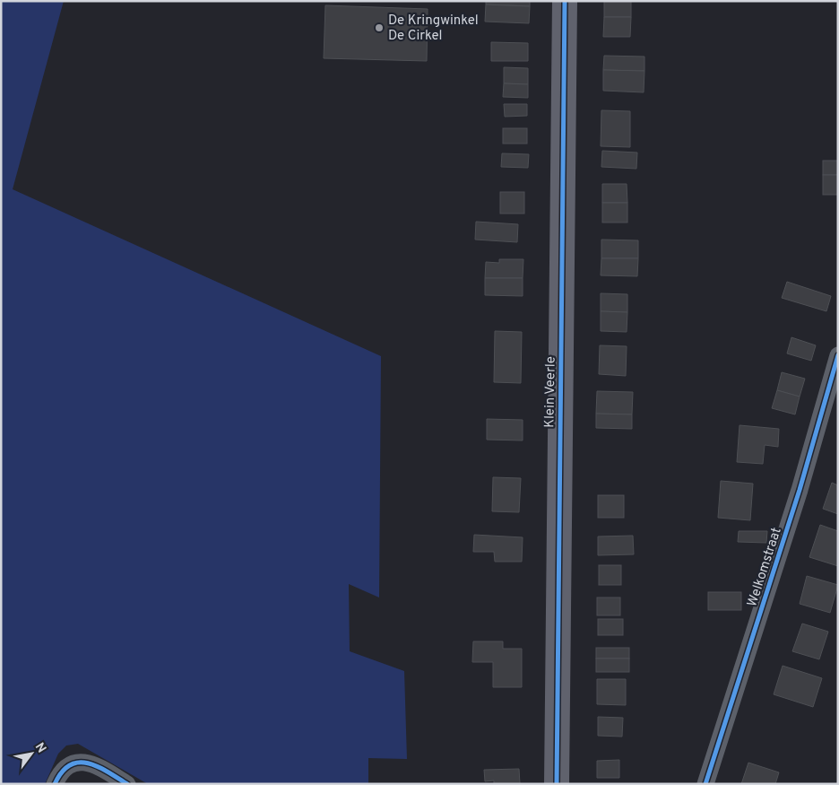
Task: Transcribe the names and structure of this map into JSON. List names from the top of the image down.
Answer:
{
  "streets": {
    "main road": ["Klein Veerle"],
    "street": ["Welkomstraat"]
  },
  "places": ["De Kringwinkel De Cirkel"],
  "north": "top right"
}
